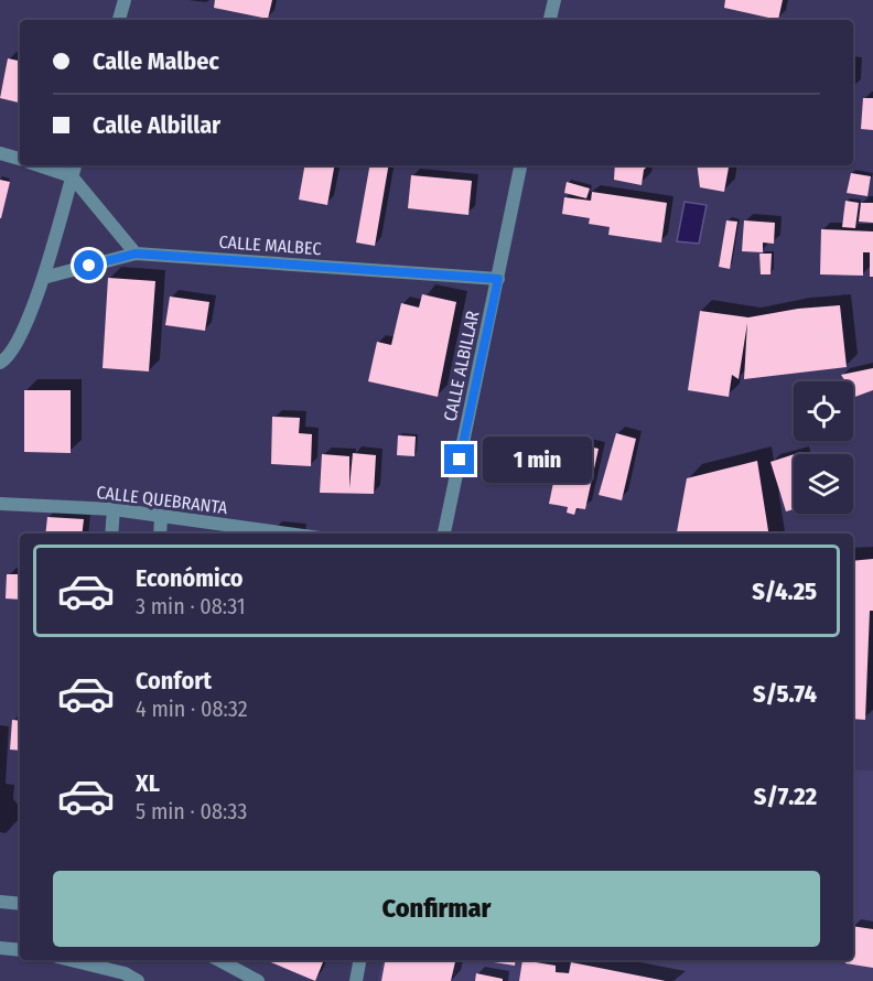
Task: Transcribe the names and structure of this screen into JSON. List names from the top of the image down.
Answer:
{
  "streets": {
    "street": ["CALLE MALBEC", "CALLE ALBILLAR", "CALLE QUEBRANTA"]
  },
  "crossings": [
    ["CALLE MALBEC", "CALLE ALBILLAR"]
  ],
  "page": {
    "banner": ["Calle Malbec", "Calle Albillar"],
    "bubble": "1 min",
    "list": [
      {
        "name": "Económico",
        "note": "3 min · 08:31",
        "value": "S/4.25"
      },
      {
        "name": "Confort",
        "note": "4 min · 08:32",
        "value": "S/5.74"
      },
      {
        "name": "XL",
        "note": "5 min · 08:33",
        "value": "S/7.22"
      }
    ],
    "buttons": "Confirmar"
  }
}
